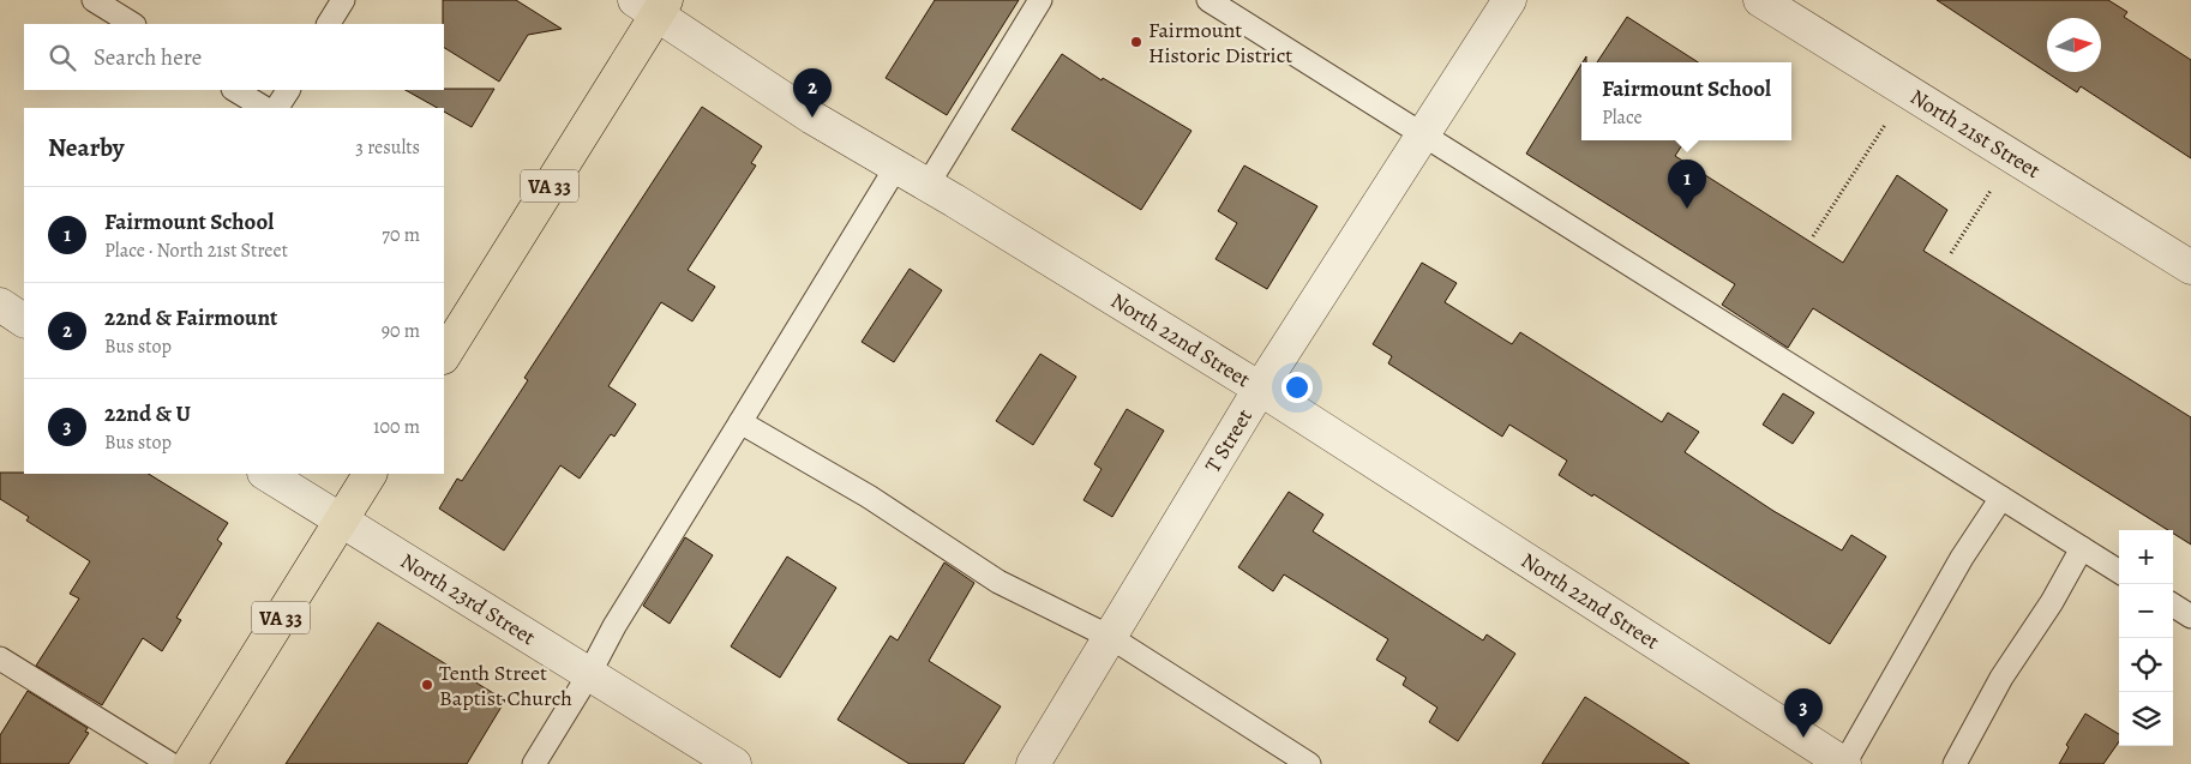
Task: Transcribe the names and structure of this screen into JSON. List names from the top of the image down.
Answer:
{
  "streets": {
    "main road": ["VA 33"],
    "street": [
      "North 21st Street",
      "North 22nd Street",
      "T Street",
      "North 23rd Street"
    ]
  },
  "crossings": [
    ["VA 33", "North 22nd Street"],
    ["VA 33", "North 23rd Street"],
    ["North 22nd Street", "T Street"]
  ],
  "places": ["Fairmount Historic District", "Tenth Street Baptist Church"],
  "north": "right",
  "page": {
    "search": "Search here",
    "popup": ["Fairmount School", "Place"],
    "pins": ["2", "1", "3"],
    "heading": ["Nearby", "3 results"],
    "list": [
      {
        "mark": "1",
        "name": "Fairmount School",
        "note": "Place · North 21st Street",
        "value": "70 m"
      },
      {
        "mark": "2",
        "name": "22nd & Fairmount",
        "note": "Bus stop",
        "value": "90 m"
      },
      {
        "mark": "3",
        "name": "22nd & U",
        "note": "Bus stop",
        "value": "100 m"
      }
    ],
    "map_buttons": ["+", "−"]
  }
}
